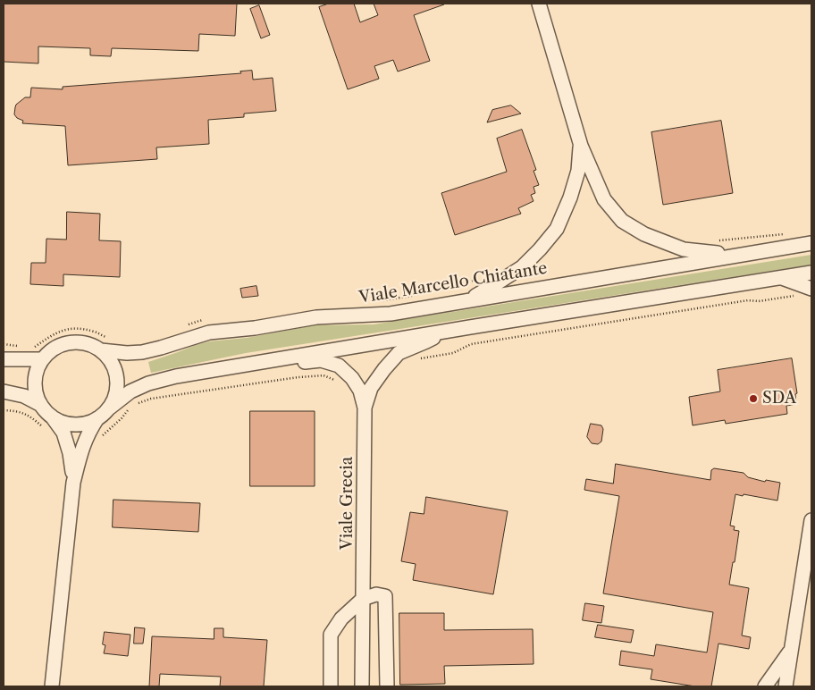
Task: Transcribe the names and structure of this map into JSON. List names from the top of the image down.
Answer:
{
  "streets": {
    "street": ["Viale Marcello Chiatante", "Viale Grecia"]
  },
  "places": ["SDA"]
}
